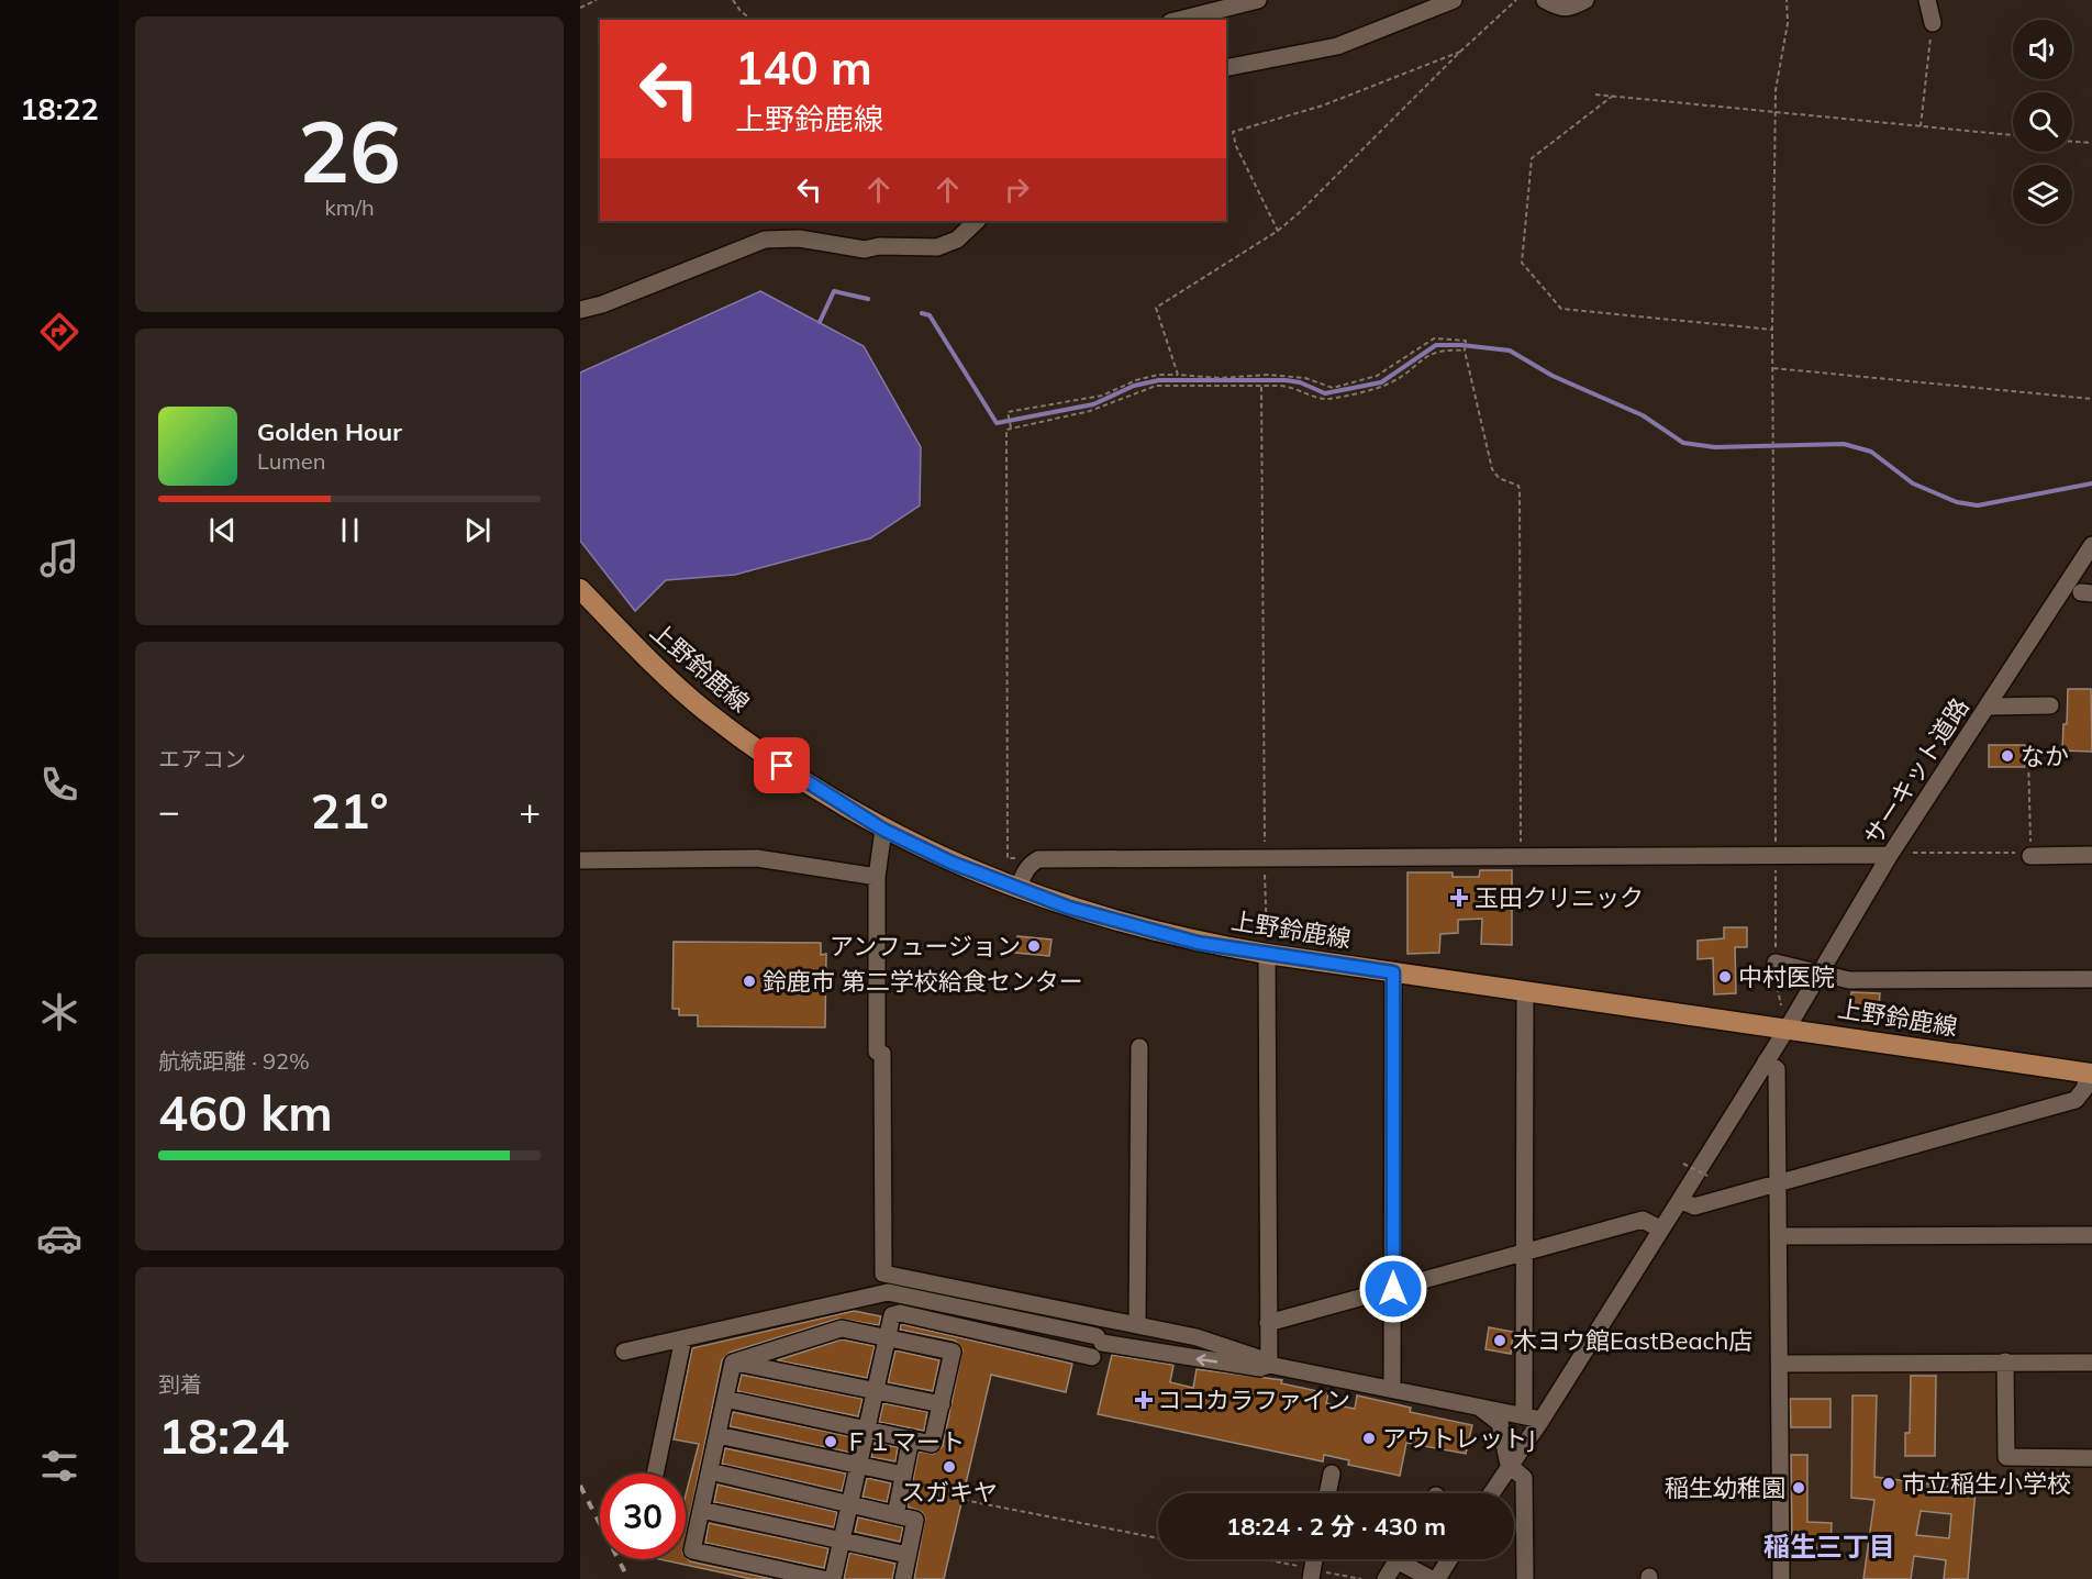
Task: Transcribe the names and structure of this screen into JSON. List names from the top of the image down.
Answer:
{
  "streets": {
    "main road": ["上野鈴鹿線"],
    "street": ["サーキット道路"]
  },
  "crossings": [
    ["上野鈴鹿線", "サーキット道路"]
  ],
  "districts": ["稲生三丁目"],
  "places": {
    "other": [
      "なか",
      "アンフュージョン",
      "中村医院",
      "鈴鹿市 第二学校給食センター",
      "木ヨウ館EastBeach店",
      "アウトレットJ",
      "Ｆ１マート",
      "スガキヤ",
      "市立稲生小学校",
      "稲生幼稚園"
    ],
    "health": ["玉田クリニック", "ココカラファイン"]
  },
  "page": {
    "tabs": "18:22",
    "tile": [
      ["26", "km/h"],
      "エアコン",
      ["航続距離 · 92%", "460 km"],
      ["到着", "18:24"]
    ],
    "turn": ["140 m", "上野鈴鹿線"],
    "song": ["Golden Hour", "Lumen"],
    "heat": ["−", "21°", "+"],
    "limit": "30",
    "trip": "18:24 · 2 分 · 430 m"
  }
}
